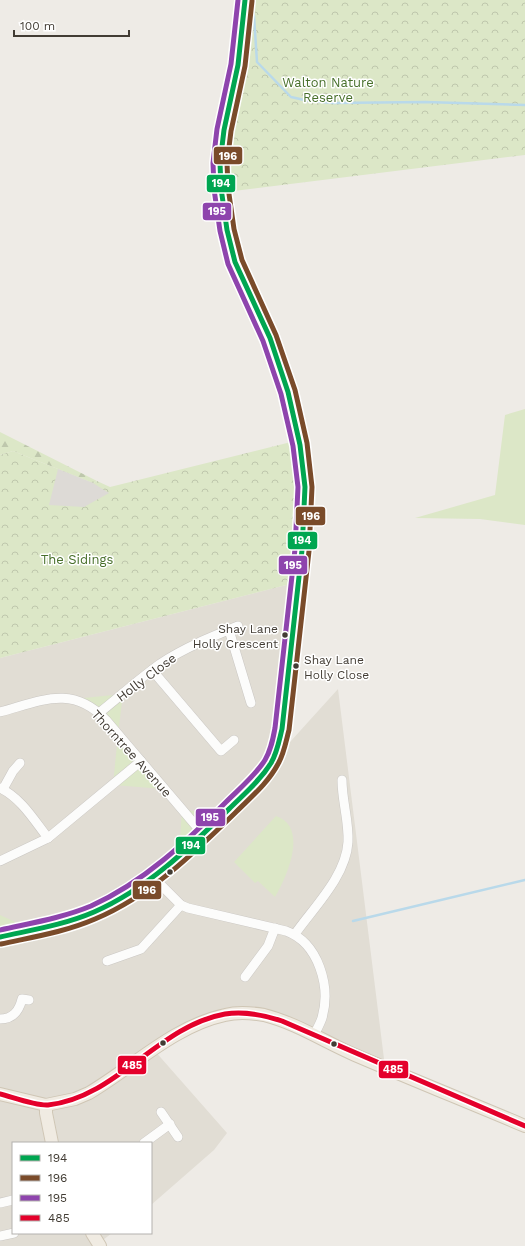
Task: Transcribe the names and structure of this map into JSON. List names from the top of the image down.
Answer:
{
  "streets": {
    "street": ["Holly Close", "Thorntree Avenue"]
  },
  "crossings": [
    ["Holly Close", "Thorntree Avenue"]
  ],
  "parks": ["Walton Nature Reserve", "The Sidings"],
  "places": ["Shay Lane Holly Crescent", "Shay Lane Holly Close"],
  "lines": [
    "transit line 194",
    "transit line 195",
    "transit line 196",
    "transit line 485"
  ],
  "legend": [
    "194",
    "196",
    "195",
    "485"
  ],
  "scale_bar": "100 m"
}
